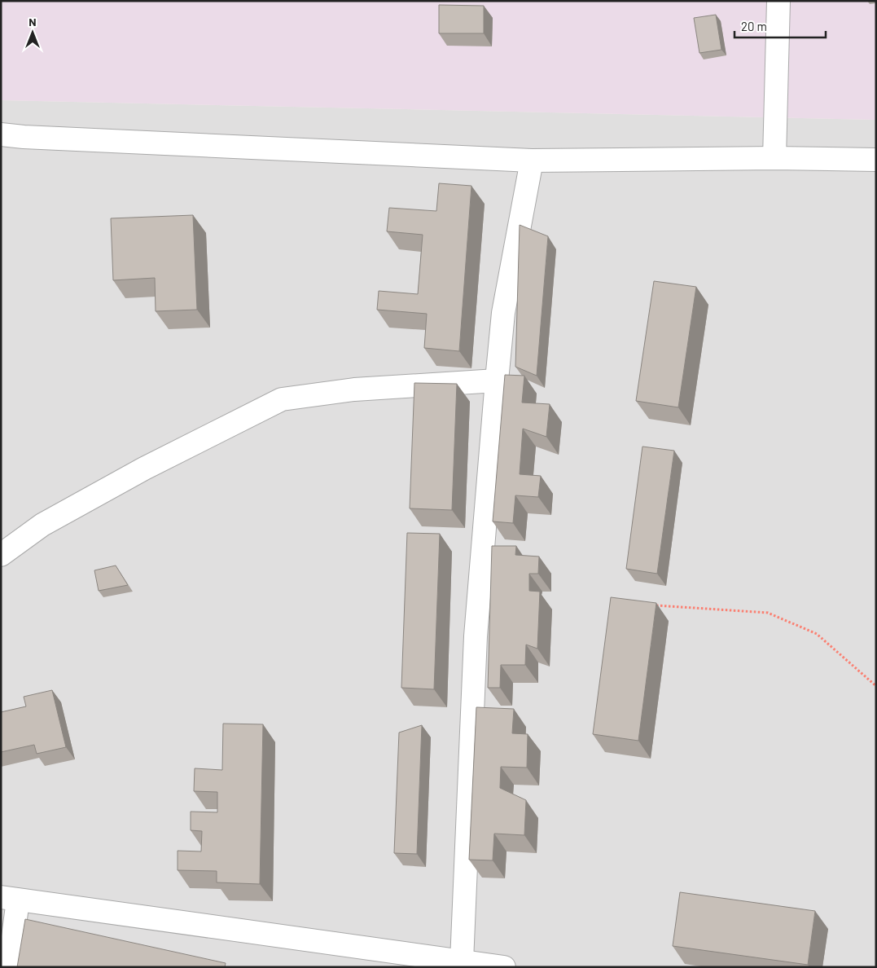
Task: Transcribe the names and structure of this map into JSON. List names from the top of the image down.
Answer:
{
  "scale_bar": "20 m",
  "north": "top"
}
